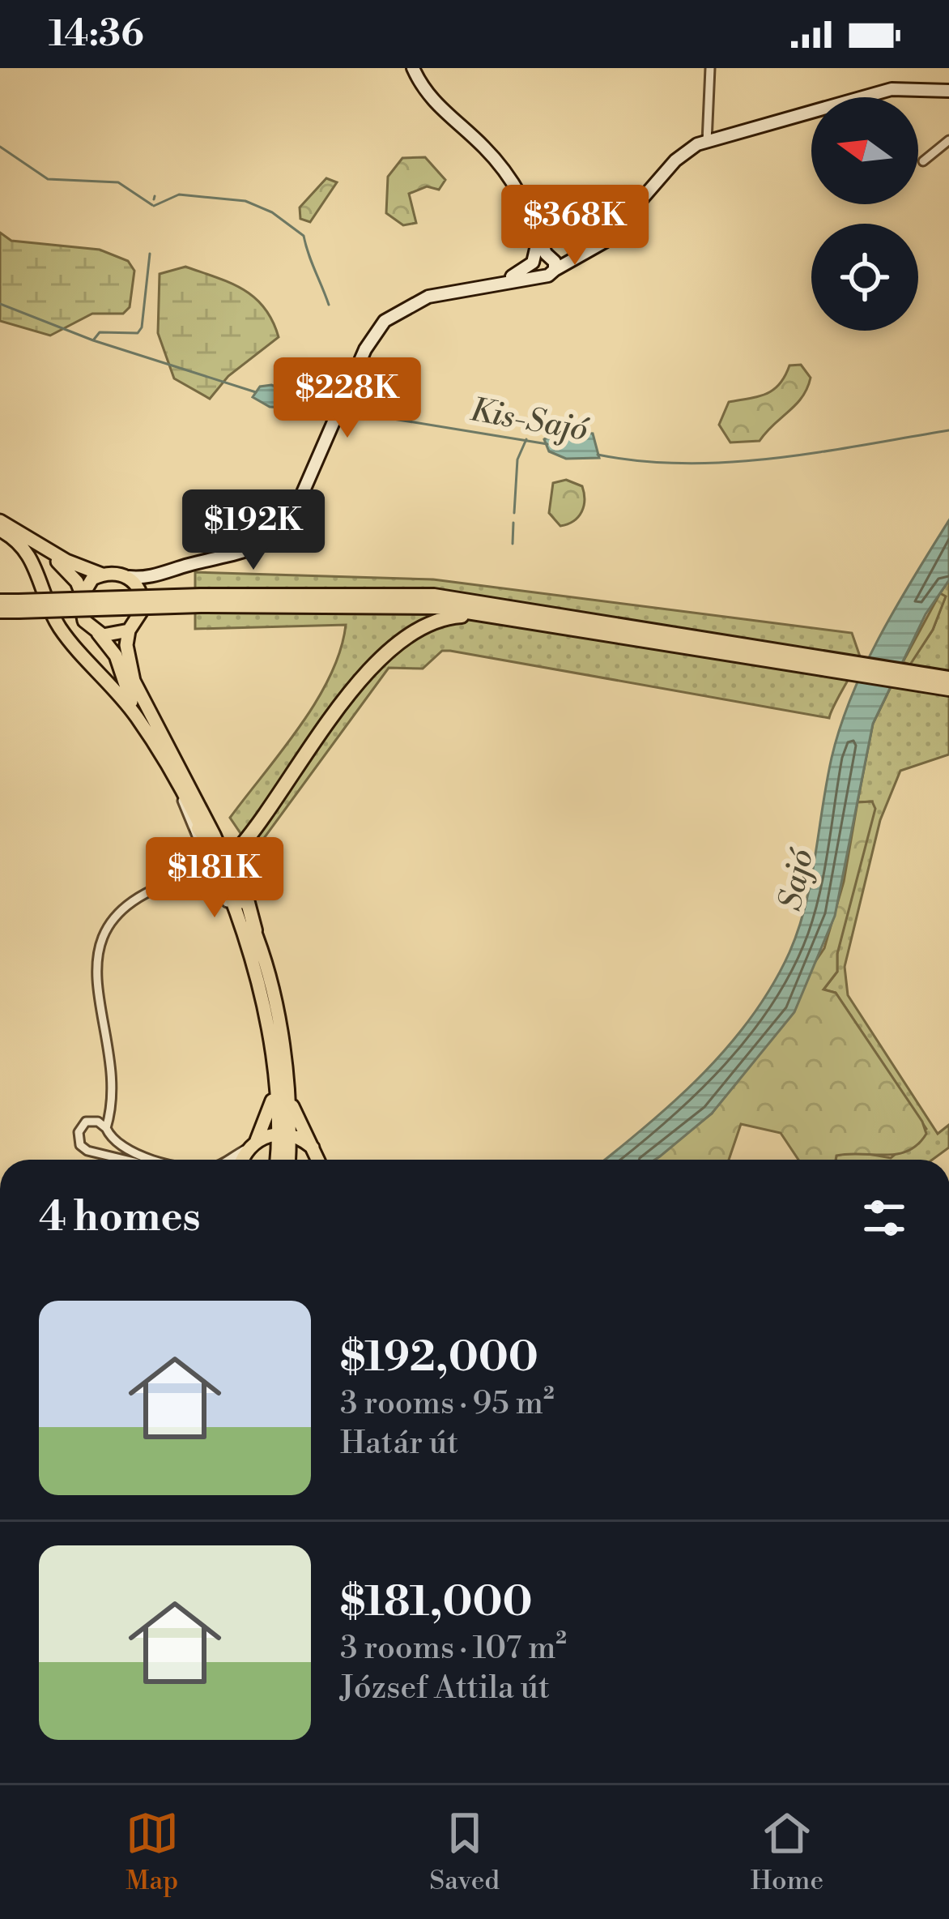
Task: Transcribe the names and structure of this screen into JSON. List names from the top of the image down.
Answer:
{
  "water": ["Kis-Sajó", "Sajó"],
  "north": "left",
  "page": {
    "status": "14:36",
    "price": [
      "$368K",
      "$228K",
      "$192K",
      "$181K"
    ],
    "heading": "4 homes",
    "list": [
      {
        "name": "$192,000",
        "note": "3 rooms · 95 m² · Határ út"
      },
      {
        "name": "$181,000",
        "note": "3 rooms · 107 m² · József Attila út"
      }
    ],
    "tabs": ["Map", "Saved", "Home"]
  }
}
